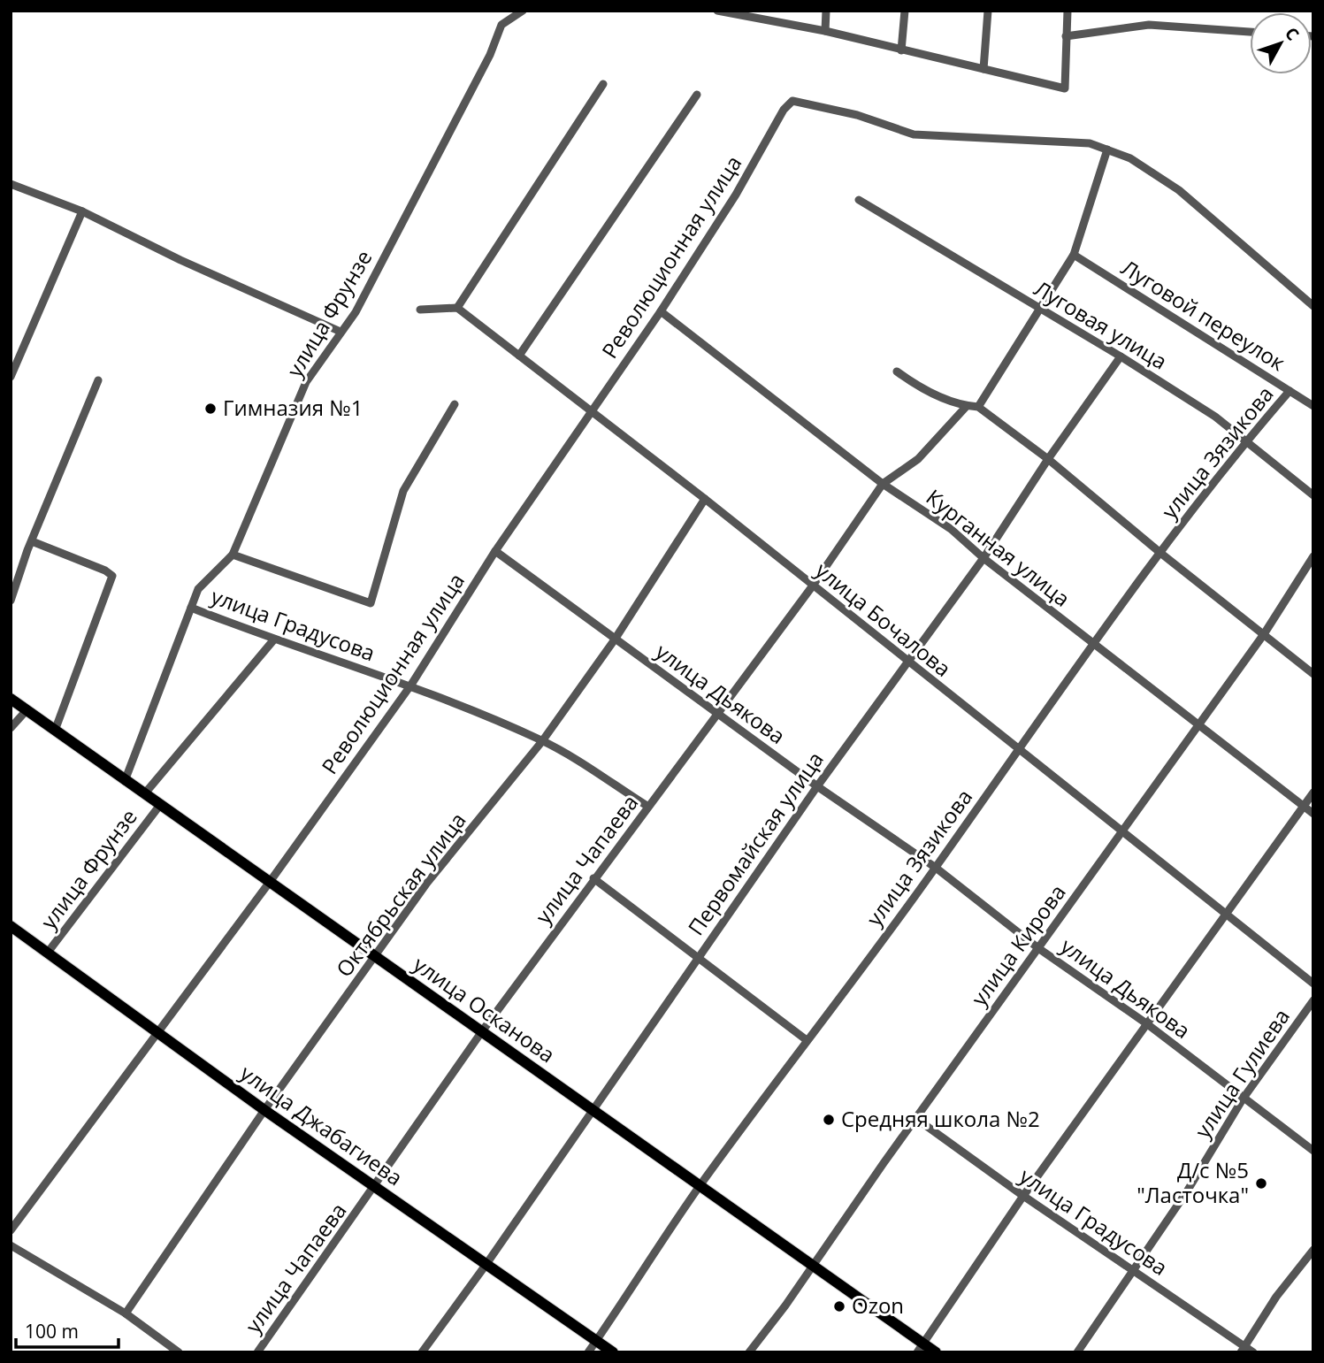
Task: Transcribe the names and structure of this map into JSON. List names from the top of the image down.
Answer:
{
  "streets": {
    "main road": ["улица Осканова", "улица Джабагиева"],
    "street": [
      "Революционная улица",
      "улица Фрунзе",
      "Луговой переулок",
      "Луговая улица",
      "улица Зязикова",
      "Курганная улица",
      "улица Бочалова",
      "улица Градусова",
      "улица Дьякова",
      "Первомайская улица",
      "улица Чапаева",
      "Октябрьская улица",
      "улица Кирова",
      "улица Гулиева"
    ]
  },
  "crossings": [
    ["Революционная улица", "Курганная улица"],
    ["Революционная улица", "улица Бочалова"],
    ["Революционная улица", "улица Градусова"],
    ["Революционная улица", "улица Дьякова"],
    ["Революционная улица", "улица Осканова"],
    ["Революционная улица", "улица Джабагиева"],
    ["улица Фрунзе", "улица Градусова"],
    ["улица Фрунзе", "улица Осканова"],
    ["улица Фрунзе", "улица Джабагиева"],
    ["Луговой переулок", "улица Зязикова"],
    ["Луговая улица", "улица Зязикова"],
    ["Луговая улица", "Первомайская улица"],
    ["улица Зязикова", "Курганная улица"],
    ["улица Зязикова", "улица Бочалова"],
    ["улица Зязикова", "улица Дьякова"],
    ["улица Зязикова", "улица Осканова"],
    ["улица Зязикова", "улица Джабагиева"],
    ["Курганная улица", "Первомайская улица"],
    ["Курганная улица", "улица Чапаева"],
    ["Курганная улица", "улица Кирова"],
    ["улица Бочалова", "Первомайская улица"],
    ["улица Бочалова", "улица Чапаева"],
    ["улица Бочалова", "Октябрьская улица"],
    ["улица Бочалова", "улица Кирова"],
    ["улица Градусова", "улица Чапаева"],
    ["улица Градусова", "Октябрьская улица"],
    ["улица Градусова", "улица Кирова"],
    ["улица Градусова", "улица Гулиева"],
    ["улица Дьякова", "Первомайская улица"],
    ["улица Дьякова", "улица Чапаева"],
    ["улица Дьякова", "Октябрьская улица"],
    ["улица Дьякова", "улица Кирова"],
    ["улица Дьякова", "улица Гулиева"],
    ["Первомайская улица", "улица Осканова"],
    ["Первомайская улица", "улица Джабагиева"],
    ["улица Чапаева", "улица Осканова"],
    ["улица Чапаева", "улица Джабагиева"],
    ["Октябрьская улица", "улица Осканова"],
    ["Октябрьская улица", "улица Джабагиева"],
    ["улица Кирова", "улица Осканова"]
  ],
  "places": [
    "Гимназия №1",
    "Средняя школа №2",
    "Д/с №5 \"Ласточка\"",
    "Ozon"
  ],
  "scale_bar": "100 m",
  "north": "top right"
}
